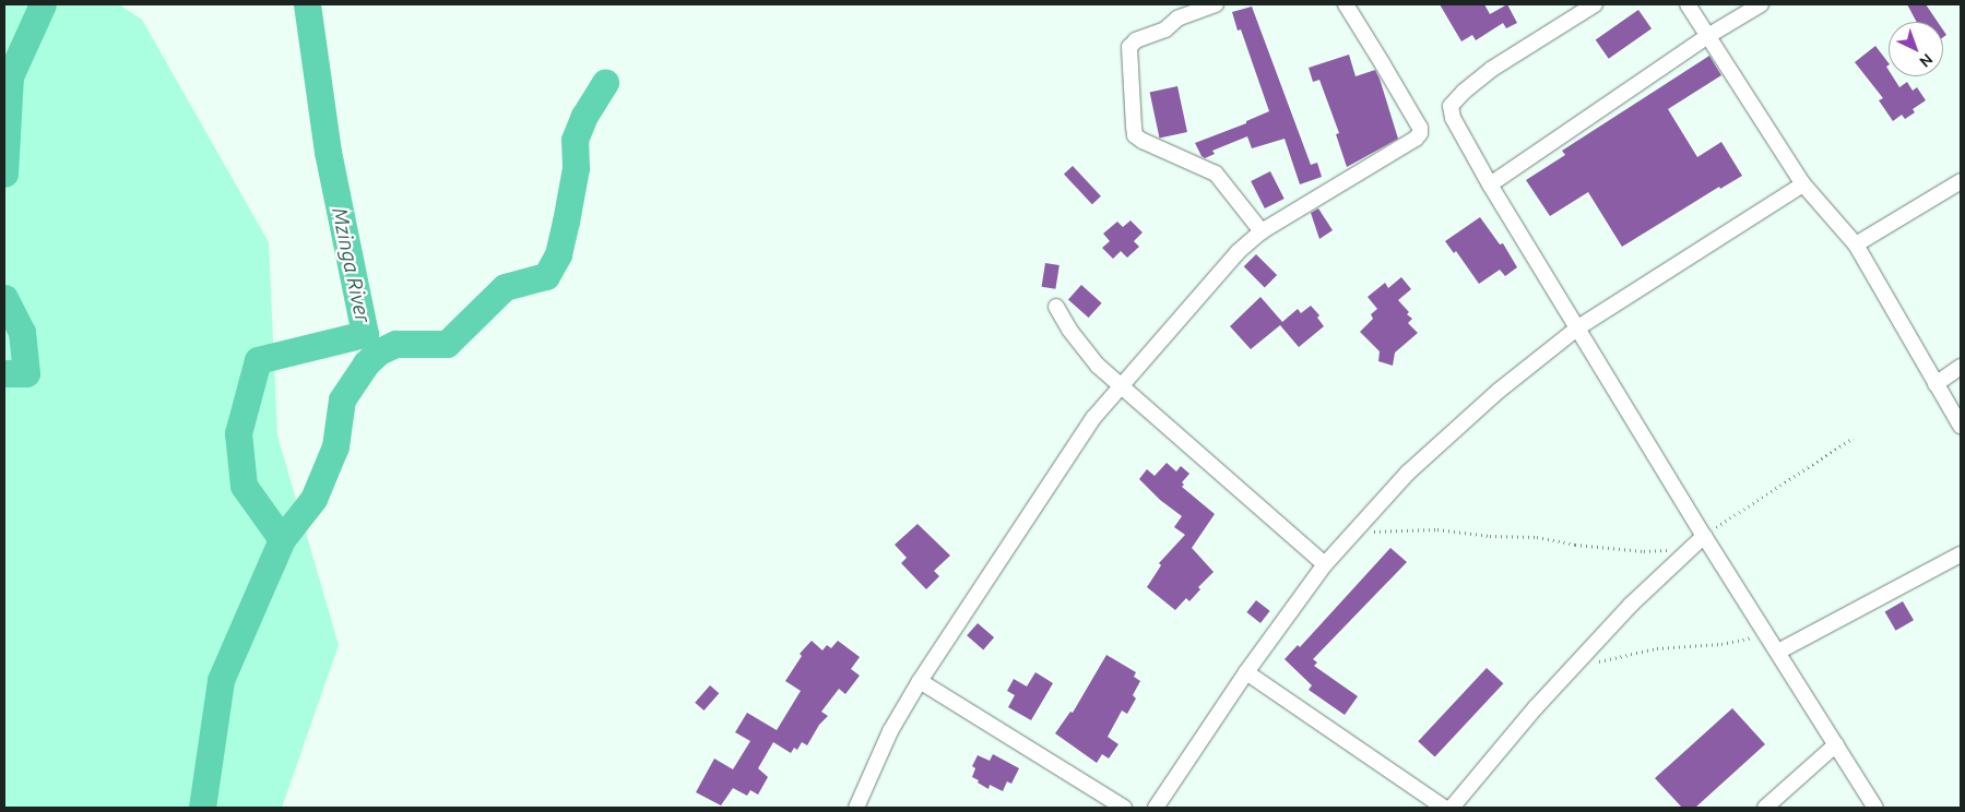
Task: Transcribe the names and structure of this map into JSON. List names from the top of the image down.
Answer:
{
  "water": ["Mzinga River"],
  "north": "bottom right"
}
